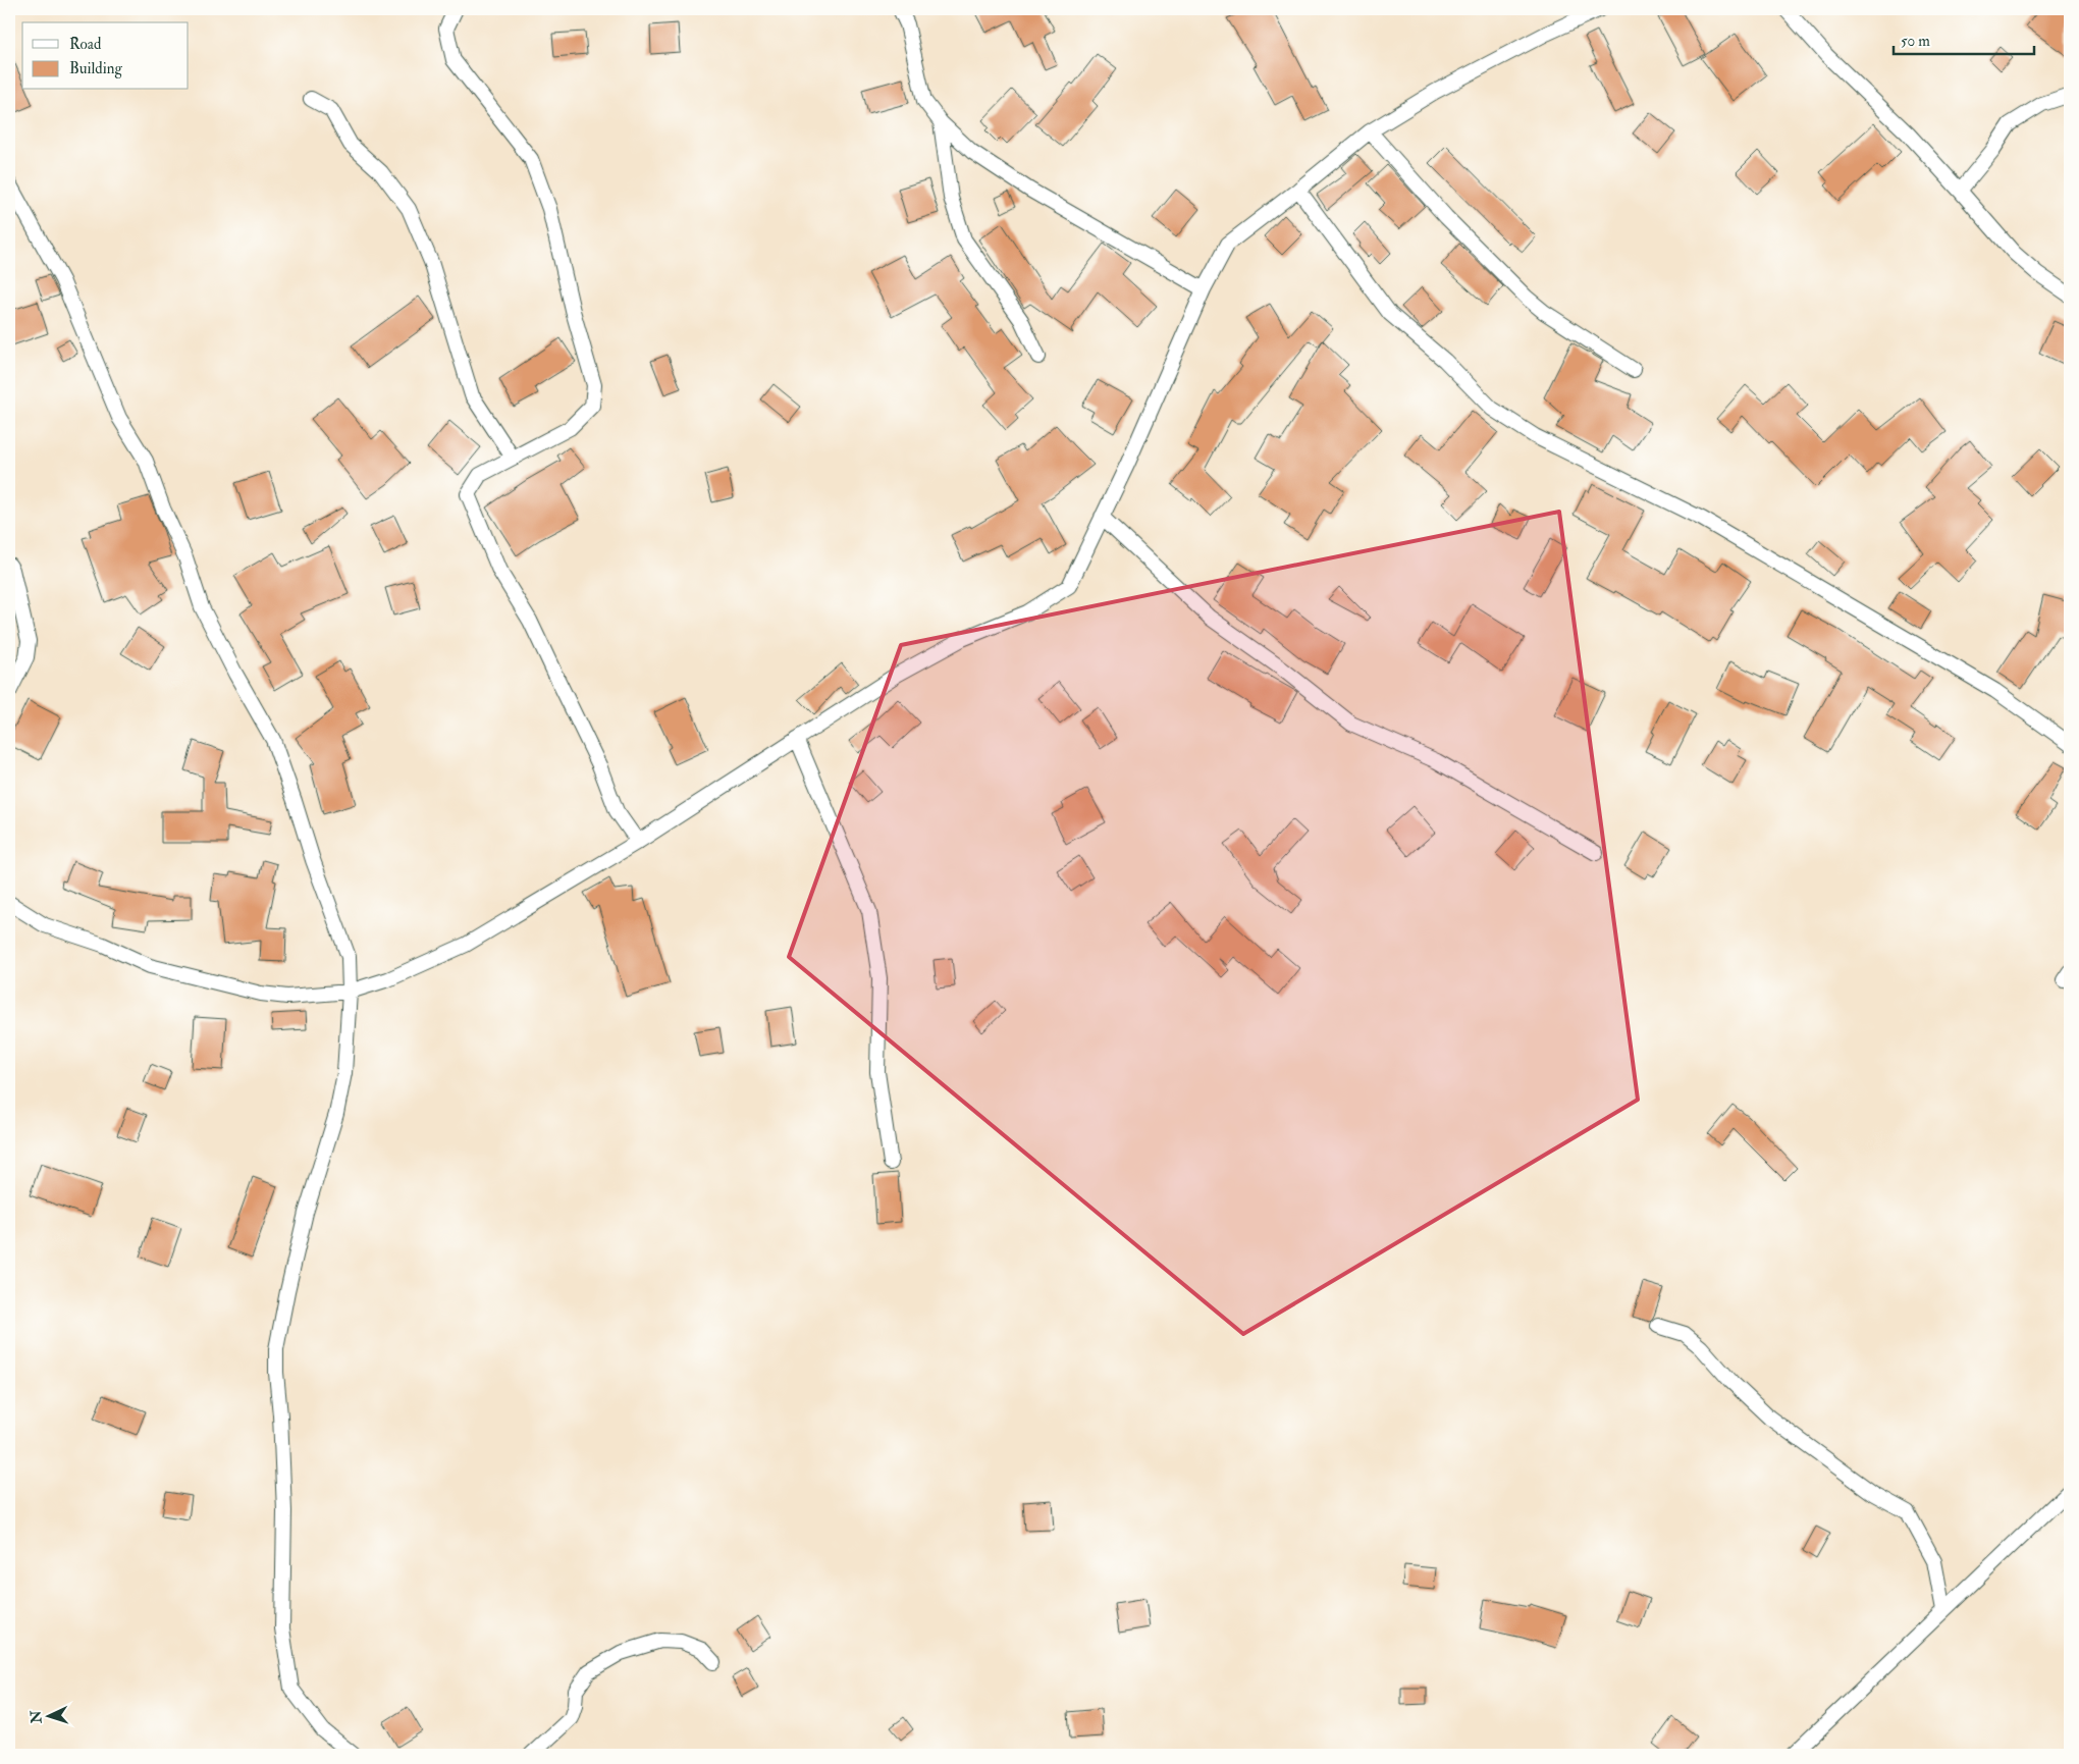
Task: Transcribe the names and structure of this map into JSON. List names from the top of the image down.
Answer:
{
  "legend": ["Road", "Building"],
  "scale_bar": "50 m",
  "north": "left"
}
